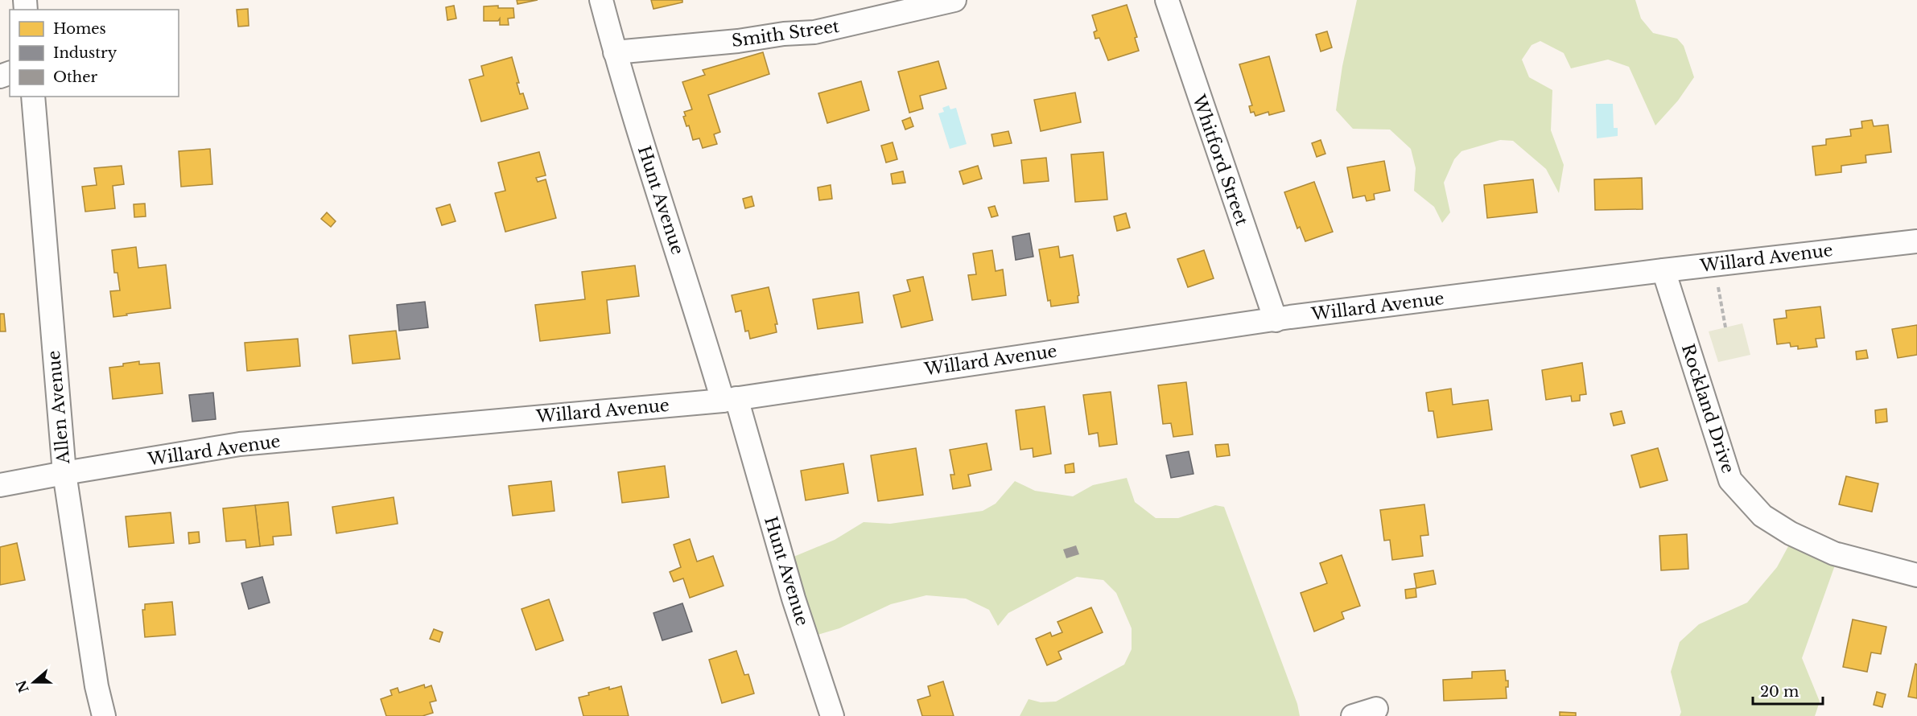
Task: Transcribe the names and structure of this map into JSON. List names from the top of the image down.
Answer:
{
  "streets": {
    "street": [
      "Smith Street",
      "Whitford Street",
      "Hunt Avenue",
      "Willard Avenue",
      "Allen Avenue",
      "Rockland Drive"
    ]
  },
  "crossings": [
    ["Smith Street", "Hunt Avenue"],
    ["Whitford Street", "Willard Avenue"],
    ["Hunt Avenue", "Willard Avenue"],
    ["Willard Avenue", "Allen Avenue"],
    ["Willard Avenue", "Rockland Drive"]
  ],
  "legend": ["Homes", "Industry", "Other"],
  "scale_bar": "20 m",
  "north": "left"
}
